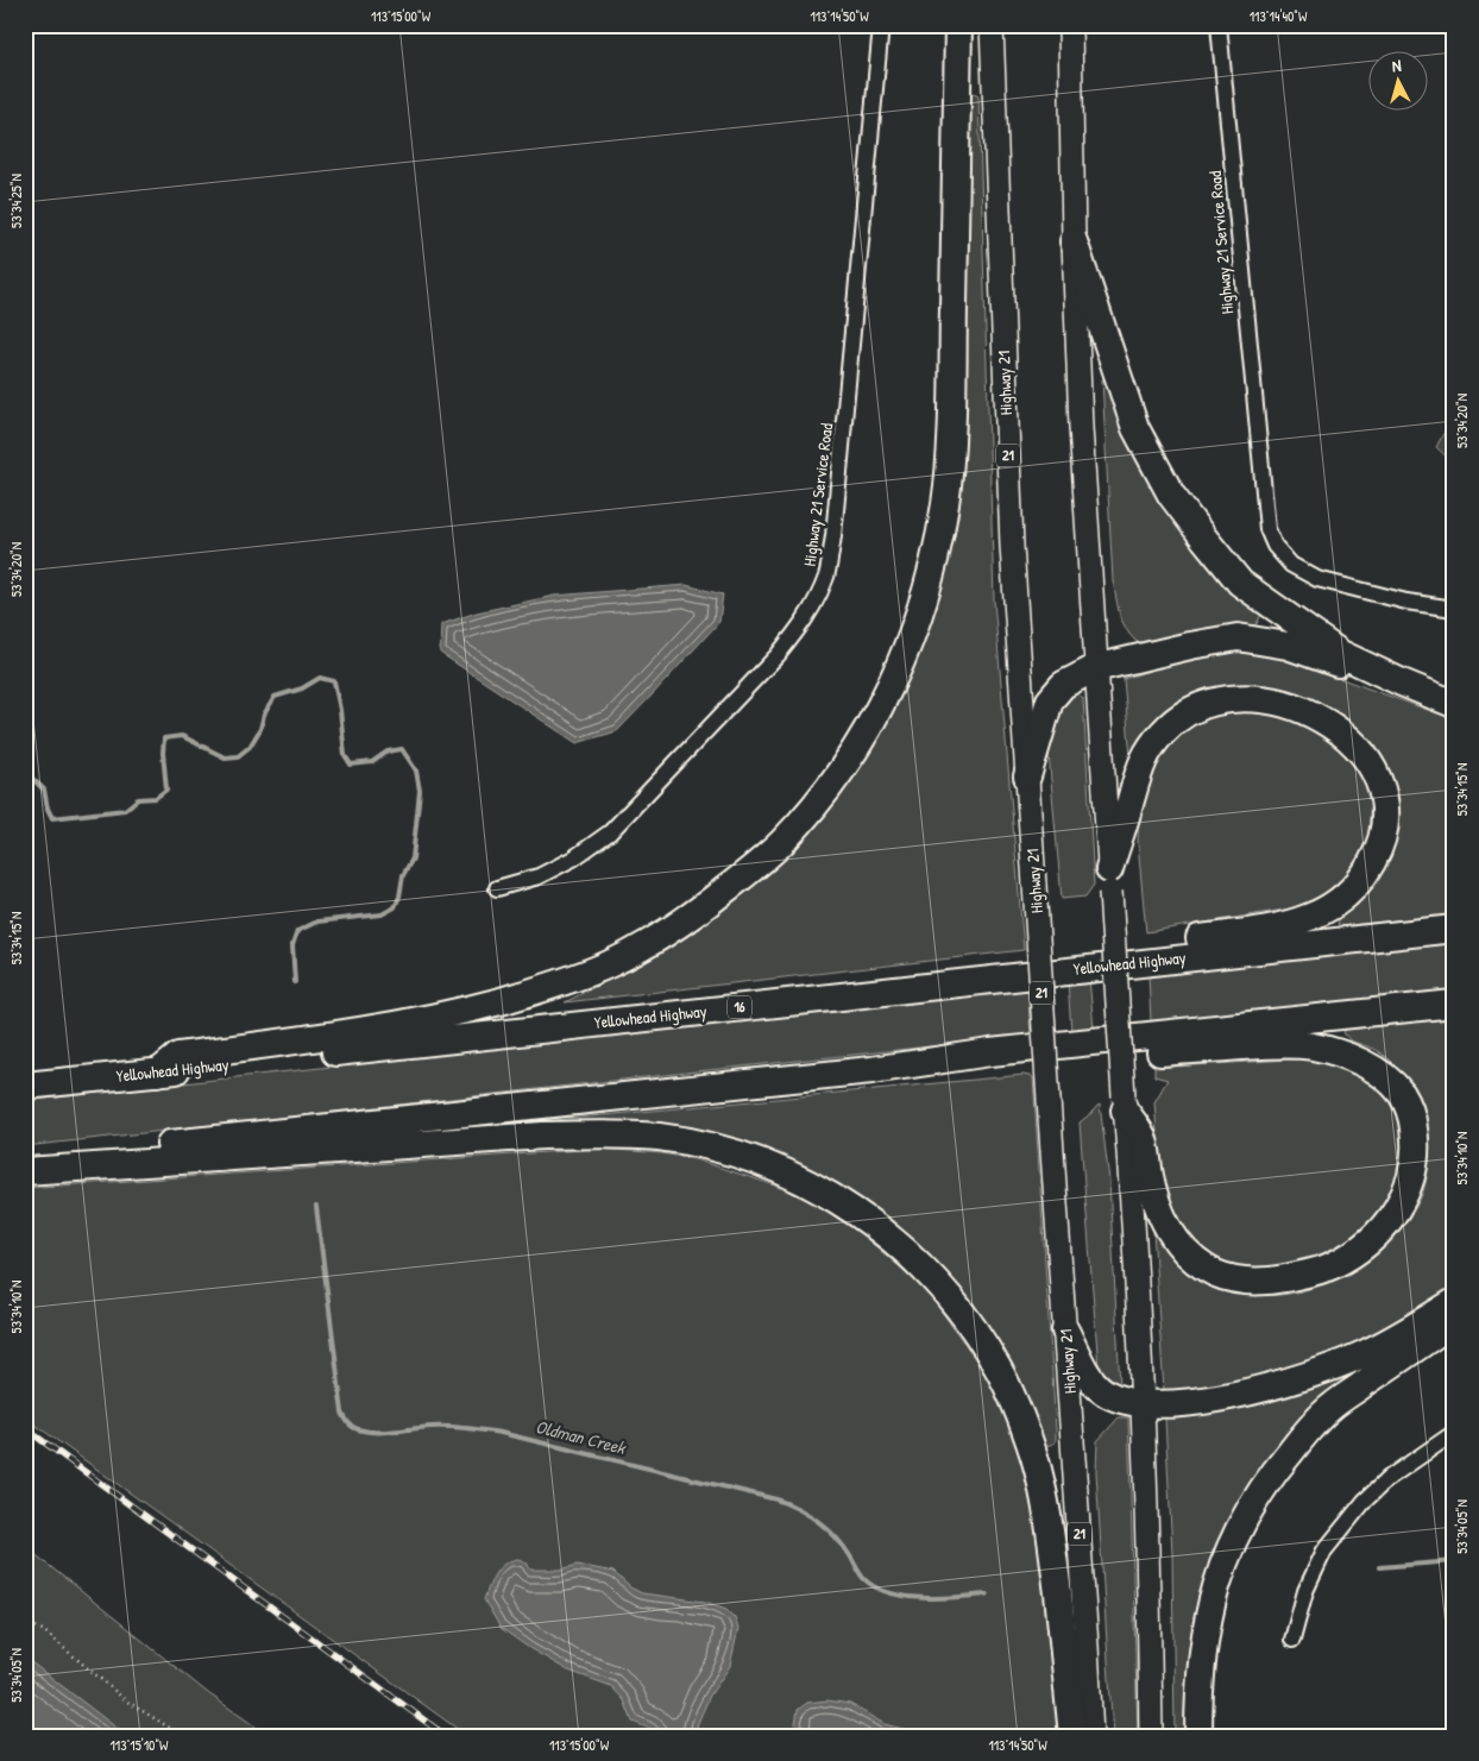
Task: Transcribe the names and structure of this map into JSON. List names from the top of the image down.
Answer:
{
  "streets": {
    "highway": ["Yellowhead Highway", "16"],
    "main road": ["Highway 21", "21"],
    "street": ["Highway 21 Service Road"]
  },
  "water": ["Oldman Creek"],
  "north": "top",
  "coordinates": [
    "113°15'00\"W",
    "113°14'50\"W",
    "113°14'40\"W",
    "53°34'25\"N",
    "53°34'20\"N",
    "53°34'15\"N",
    "53°34'10\"N",
    "53°34'05\"N",
    "113°15'10\"W"
  ]
}
